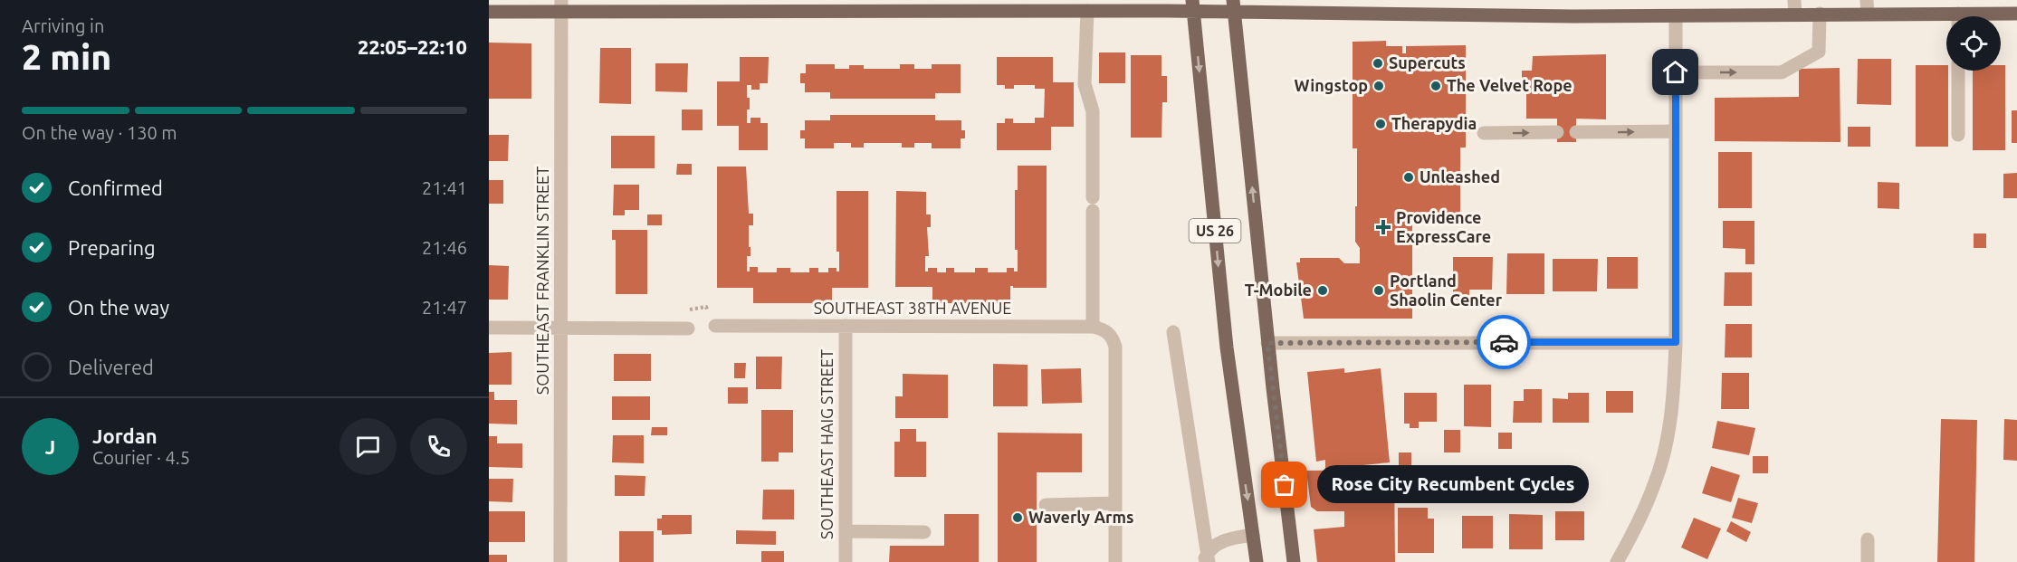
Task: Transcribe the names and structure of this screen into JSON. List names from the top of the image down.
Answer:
{
  "streets": {
    "main road": ["US 26"],
    "street": ["SOUTHEAST FRANKLIN STREET", "SOUTHEAST 38TH AVENUE", "SOUTHEAST HAIG STREET"]
  },
  "crossings": [
    ["SOUTHEAST 38TH AVENUE", "SOUTHEAST HAIG STREET"]
  ],
  "places": {
    "other": [
      "Supercuts",
      "Wingstop",
      "The Velvet Rope",
      "Therapydia",
      "Unleashed",
      "T-Mobile",
      "Portland Shaolin Center",
      "Rose City Recumbent Cycles",
      "Waverly Arms"
    ],
    "health": ["Providence ExpressCare"]
  },
  "page": {
    "heading": ["2 min", "Arriving in", "22:05–22:10"],
    "panel": ["Jordan", "Courier · 4.5"],
    "bar": "On the way · 130 m",
    "list": [
      ["Confirmed", "21:41"],
      ["Preparing", "21:46"],
      ["On the way", "21:47"],
      "Delivered"
    ],
    "round": "J",
    "bubble": "Rose City Recumbent Cycles"
  }
}
